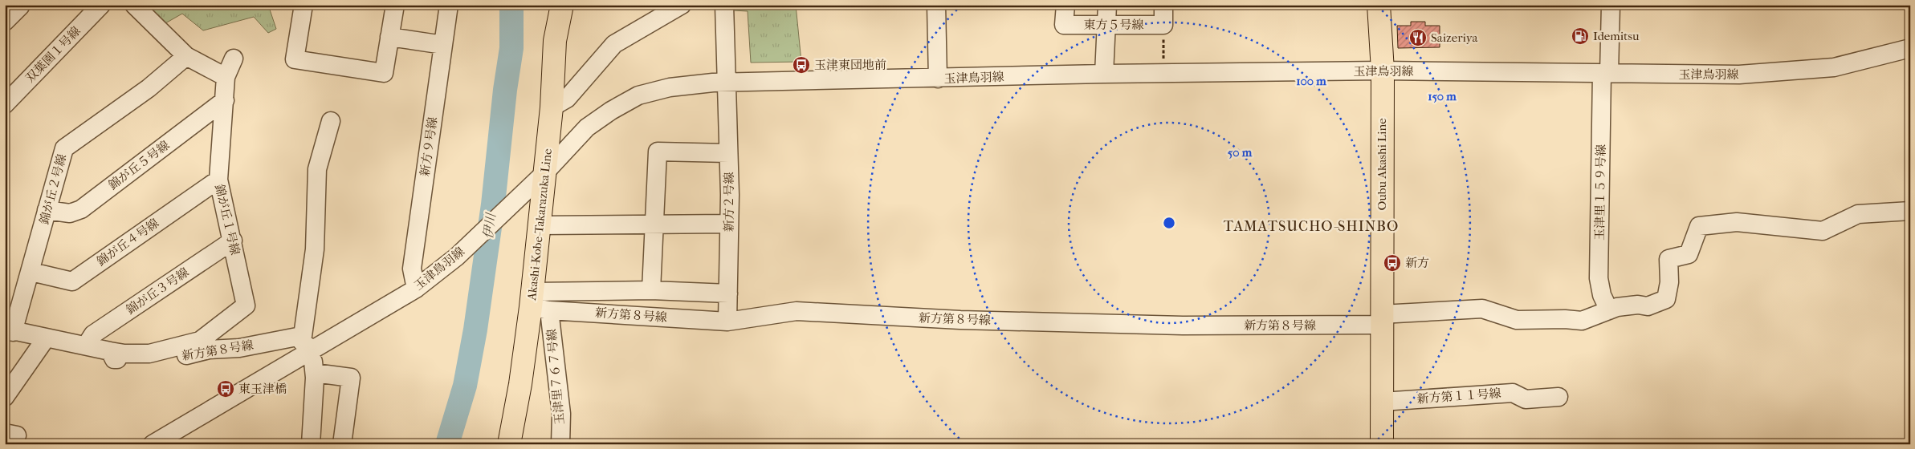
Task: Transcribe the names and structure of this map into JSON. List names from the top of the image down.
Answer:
{
  "streets": {
    "main road": ["Oubu Akashi Line", "Akashi-Kobe-Takarazuka Line"],
    "street": [
      "東方５号線",
      "双葉園１号線",
      "玉津鳥羽線",
      "新方９号線",
      "錦が丘５号線",
      "錦が丘２号線",
      "玉津里１５９号線",
      "新方２号線",
      "錦が丘１号線",
      "錦が丘４号線",
      "錦が丘３号線",
      "新方第８号線",
      "玉津里７６７号線",
      "新方第１１号線"
    ]
  },
  "crossings": [
    ["玉津鳥羽線", "新方９号線"],
    ["玉津鳥羽線", "Oubu Akashi Line"],
    ["玉津鳥羽線", "玉津里１５９号線"],
    ["玉津鳥羽線", "新方２号線"],
    ["玉津鳥羽線", "Akashi-Kobe-Takarazuka Line"],
    ["玉津鳥羽線", "新方第８号線"],
    ["Oubu Akashi Line", "新方第８号線"],
    ["Oubu Akashi Line", "新方第１１号線"],
    ["錦が丘５号線", "錦が丘２号線"],
    ["錦が丘５号線", "錦が丘１号線"],
    ["錦が丘２号線", "錦が丘４号線"],
    ["錦が丘２号線", "新方第８号線"],
    ["玉津里１５９号線", "新方第８号線"],
    ["新方２号線", "新方第８号線"],
    ["錦が丘１号線", "錦が丘４号線"],
    ["錦が丘１号線", "錦が丘３号線"],
    ["錦が丘１号線", "新方第８号線"],
    ["Akashi-Kobe-Takarazuka Line", "新方第８号線"],
    ["Akashi-Kobe-Takarazuka Line", "玉津里７６７号線"],
    ["錦が丘３号線", "新方第８号線"],
    ["新方第８号線", "玉津里７６７号線"]
  ],
  "districts": ["TAMATSUCHO-SHINBO"],
  "water": ["伊川"],
  "places": {
    "fuel station": ["Idemitsu"],
    "restaurant": ["Saizeriya"],
    "bus stop": ["玉津東団地前", "新方", "東玉津橋"]
  },
  "rings": ["100 m", "150 m", "50 m"]
}
